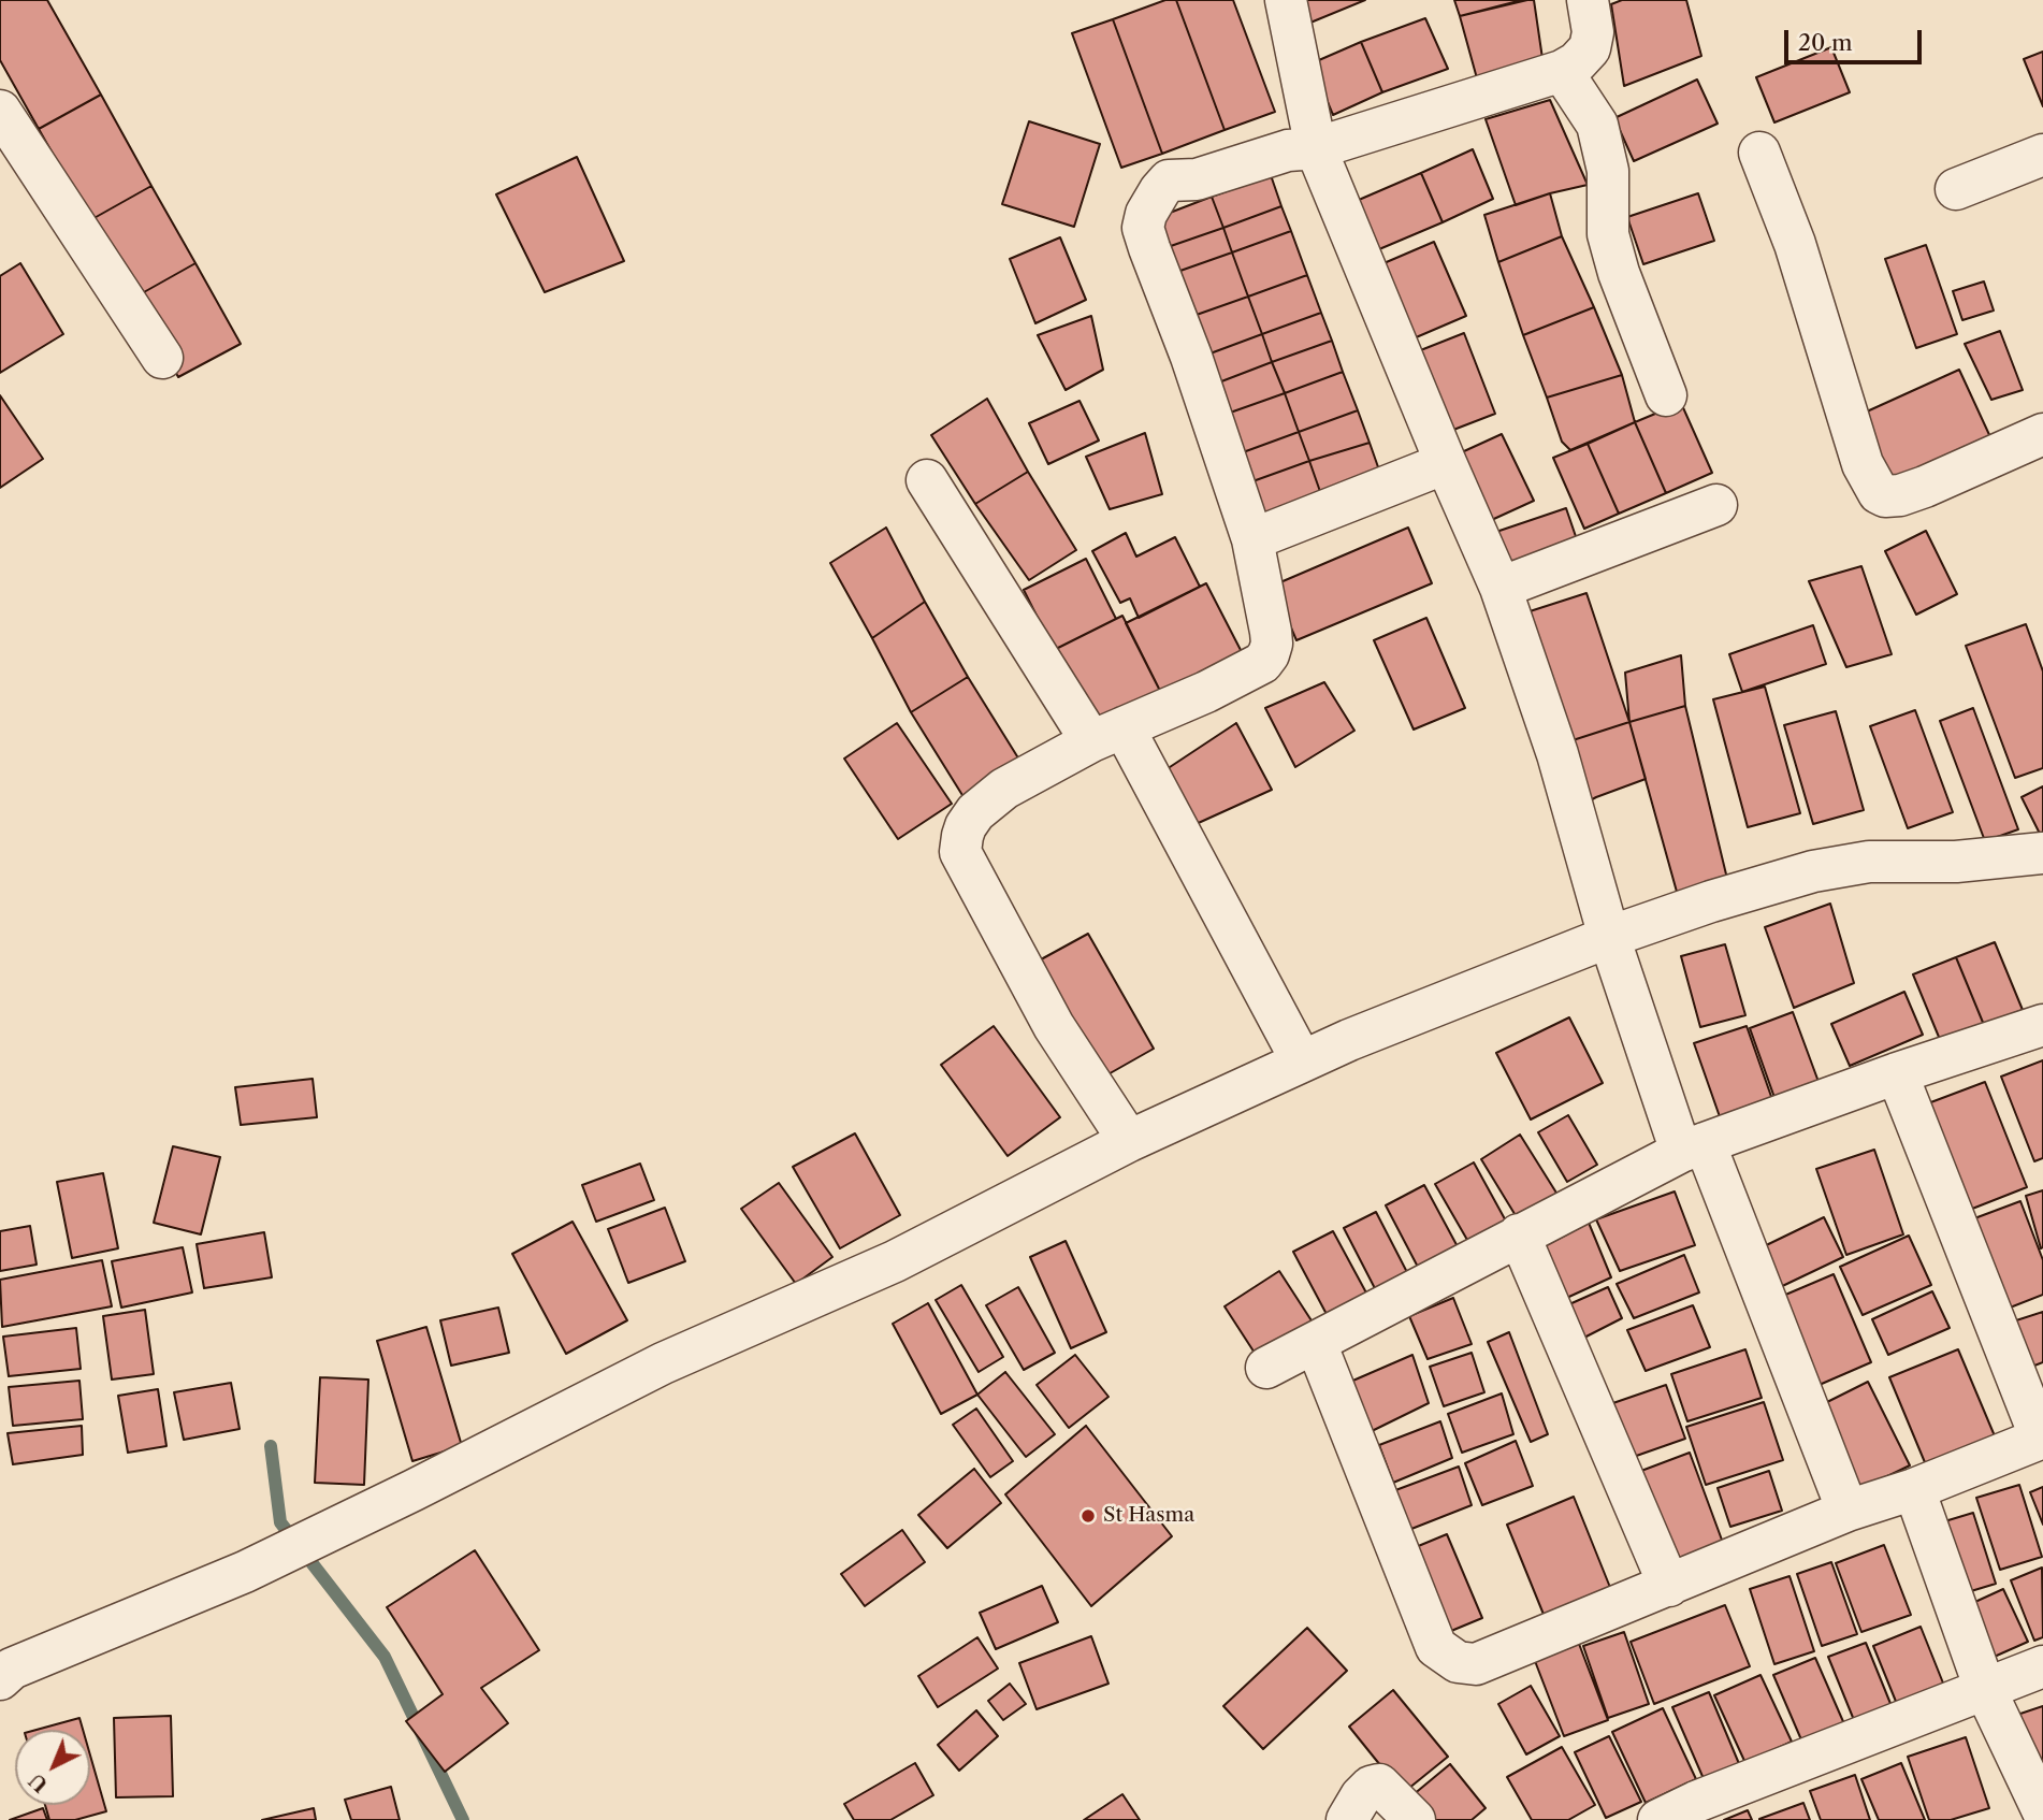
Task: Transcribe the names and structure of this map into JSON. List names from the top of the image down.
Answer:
{
  "places": ["St Hasma"],
  "scale_bar": "20 m",
  "north": "bottom left"
}
